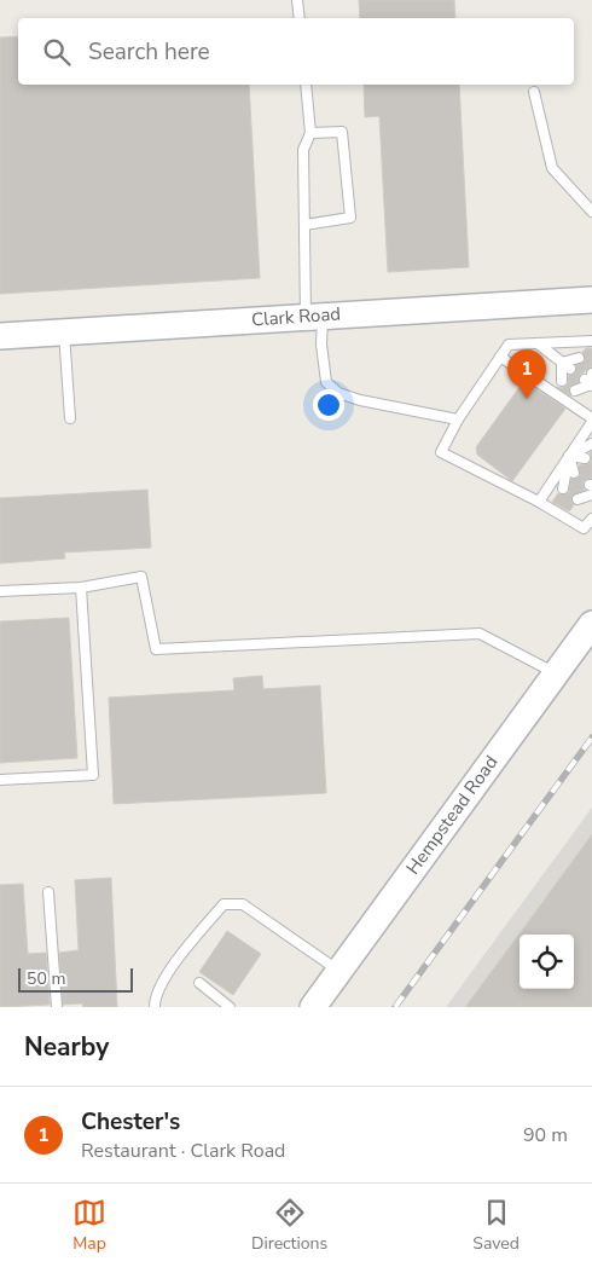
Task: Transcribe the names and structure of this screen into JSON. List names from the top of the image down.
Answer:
{
  "streets": {
    "street": ["Clark Road", "Hempstead Road"]
  },
  "scale_bar": "50 m",
  "page": {
    "search": "Search here",
    "pins": "1",
    "scale": "50 m",
    "heading": "Nearby",
    "list": [
      {
        "mark": "1",
        "name": "Chester's",
        "note": "Restaurant · Clark Road",
        "value": "90 m"
      }
    ],
    "nav": ["Map", "Directions", "Saved"]
  }
}
